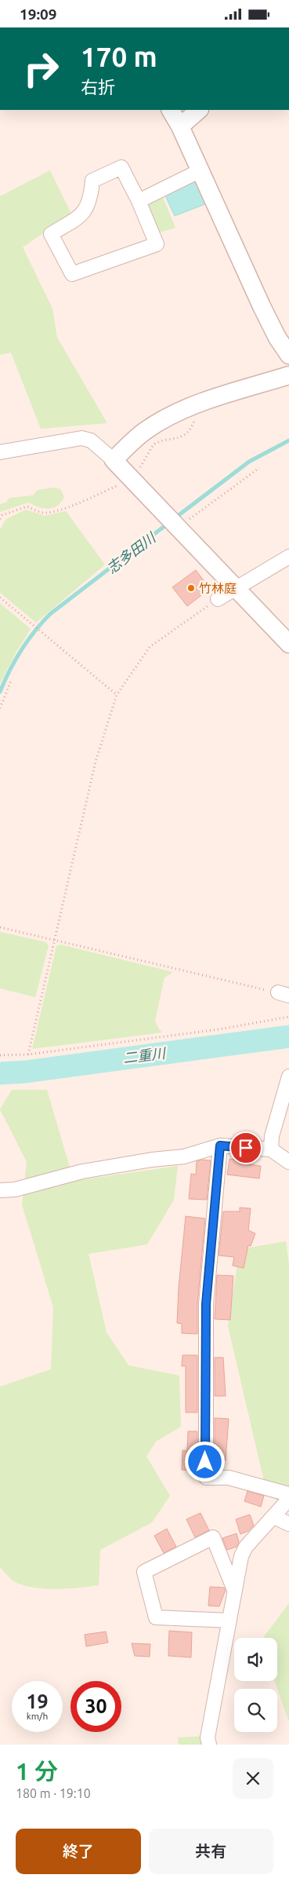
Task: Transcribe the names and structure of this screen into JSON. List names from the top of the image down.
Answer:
{
  "water": ["志多田川", "二重川"],
  "places": ["竹林庭"],
  "page": {
    "status": "19:09",
    "turn": ["170 m", "右折"],
    "speed": "19 km/h",
    "limit": "30",
    "heading": ["1 分", "180 m · 19:10"],
    "buttons": ["終了", "共有"]
  }
}
